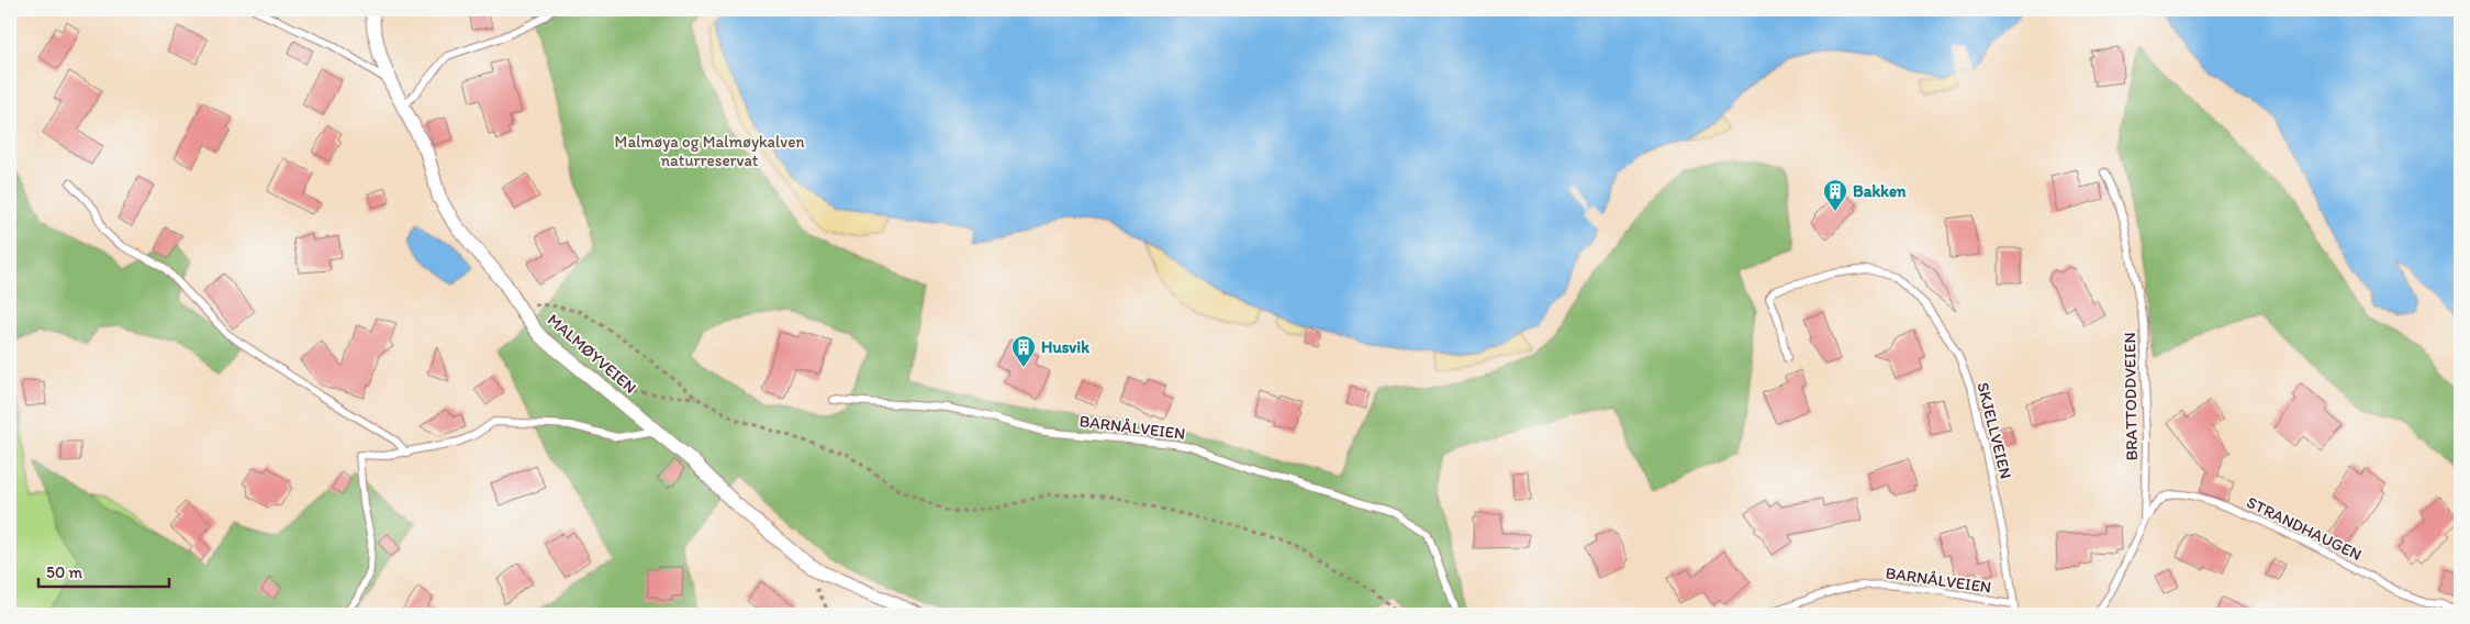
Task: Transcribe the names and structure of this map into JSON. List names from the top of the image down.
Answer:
{
  "streets": {
    "street": ["MALMØYVEIEN"],
    "lane": [
      "BRATTODDVEIEN",
      "BARNÅLVEIEN",
      "SKJELLVEIEN",
      "STRANDHAUGEN"
    ]
  },
  "crossings": [
    ["BRATTODDVEIEN", "STRANDHAUGEN"],
    ["BARNÅLVEIEN", "SKJELLVEIEN"]
  ],
  "parks": ["Malmøya og Malmøykalven naturreservat"],
  "places": {
    "building": ["Bakken", "Husvik"]
  },
  "scale_bar": "50 m"
}
